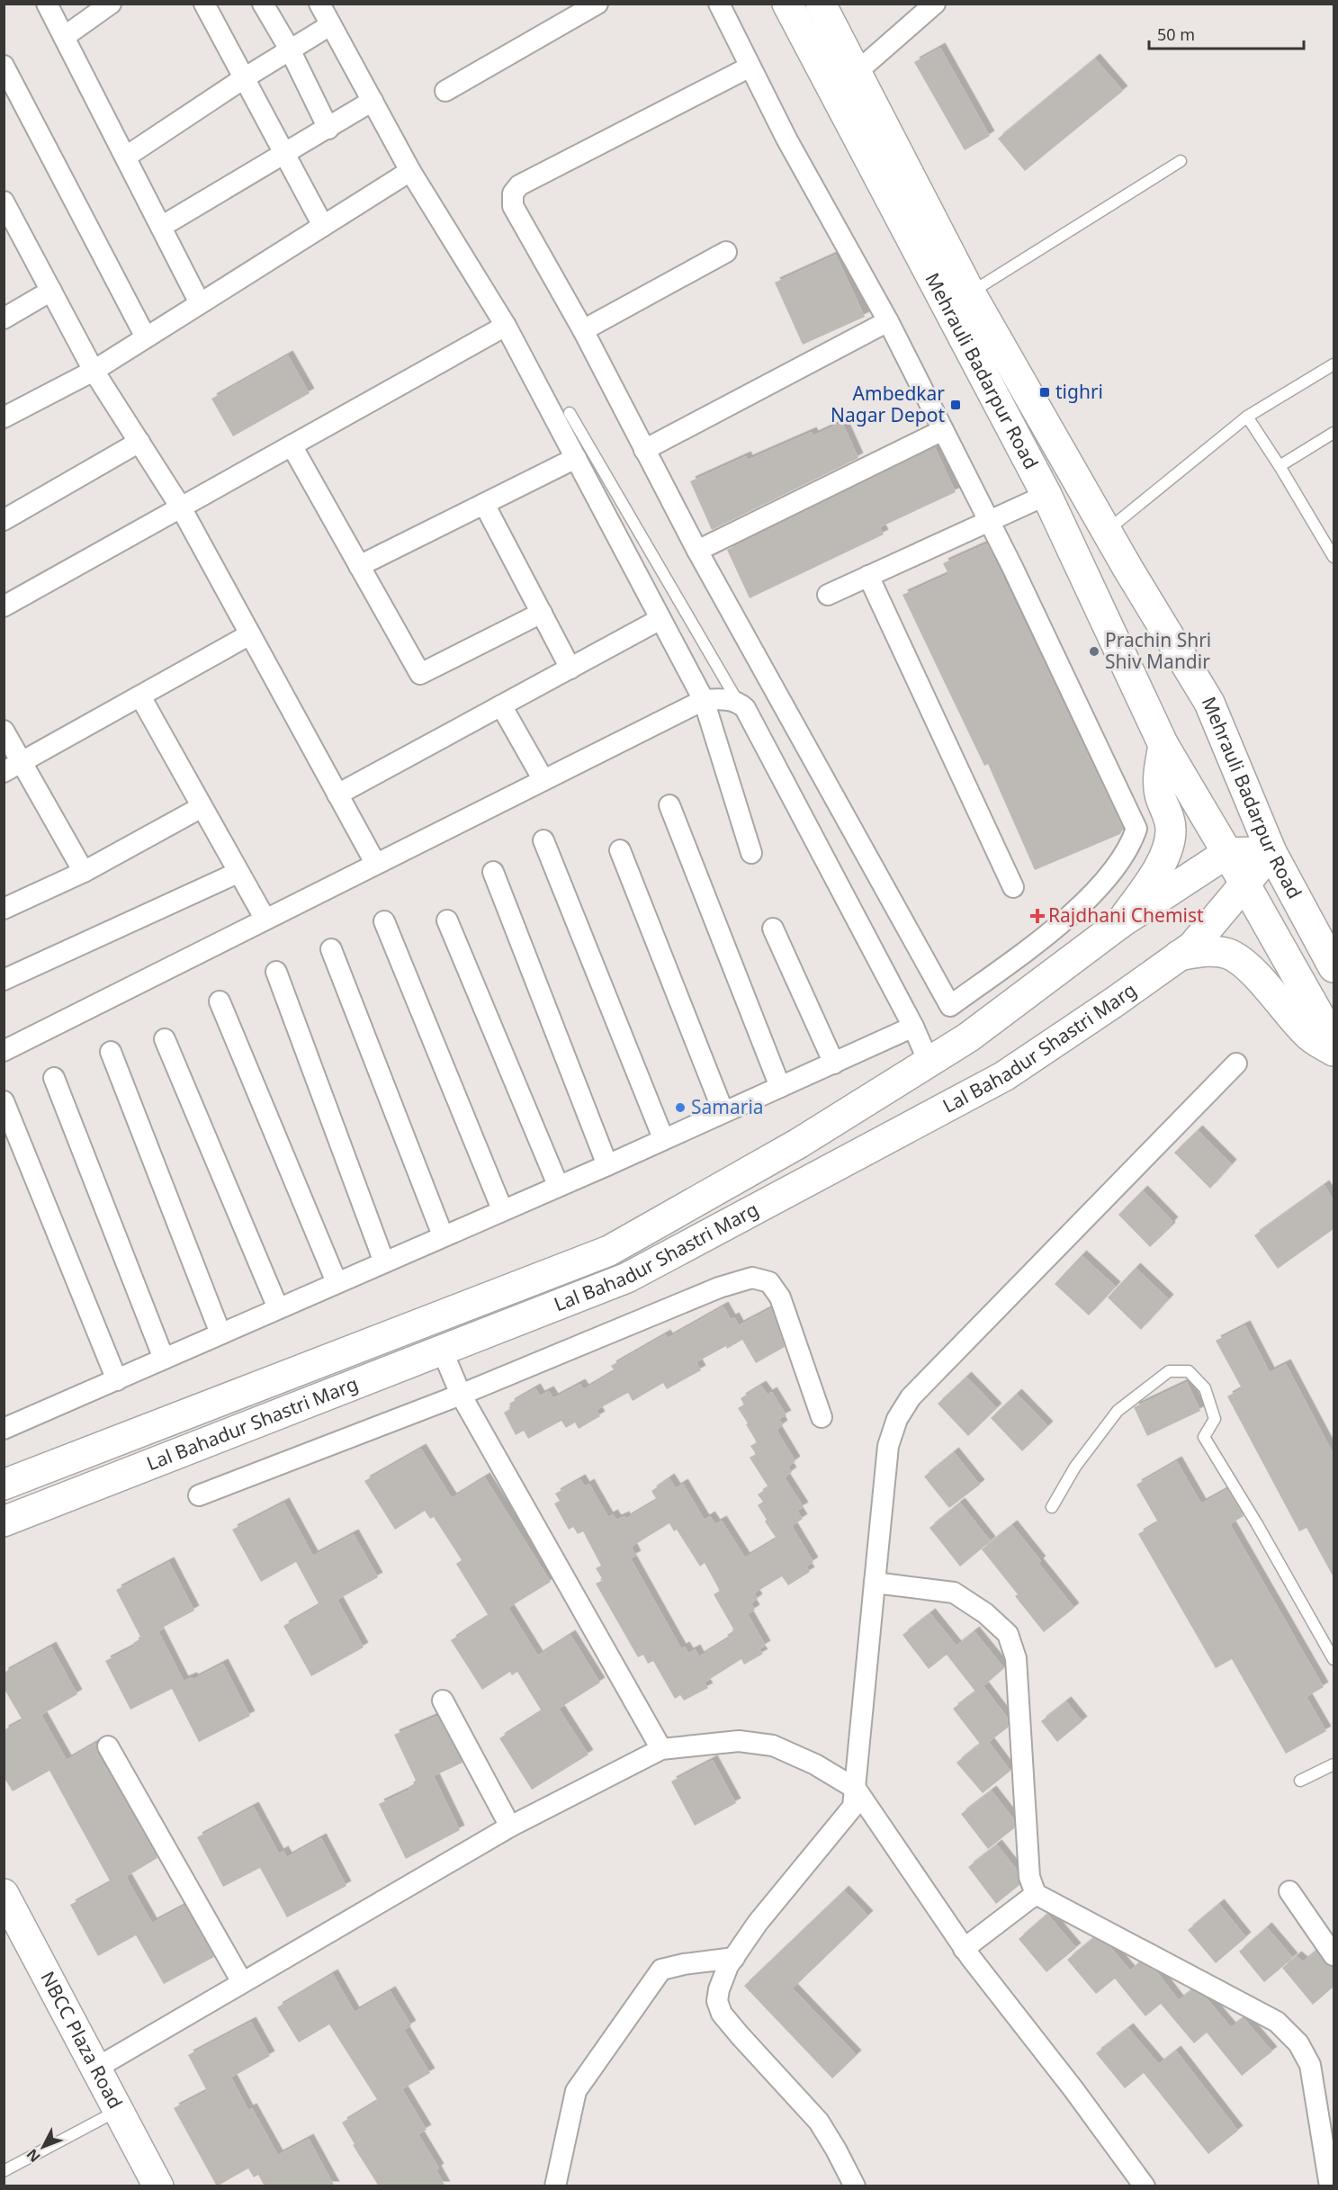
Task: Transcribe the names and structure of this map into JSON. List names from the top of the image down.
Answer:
{
  "streets": {
    "main road": ["Mehrauli Badarpur Road", "Lal Bahadur Shastri Marg", "NBCC Plaza Road"]
  },
  "crossings": [
    ["Mehrauli Badarpur Road", "Lal Bahadur Shastri Marg"]
  ],
  "places": {
    "transit": ["tighri", "Ambedkar Nagar Depot"],
    "other": ["Prachin Shri Shiv Mandir", "Samaria"],
    "health": ["Rajdhani Chemist"]
  },
  "scale_bar": "50 m",
  "north": "bottom left"
}
